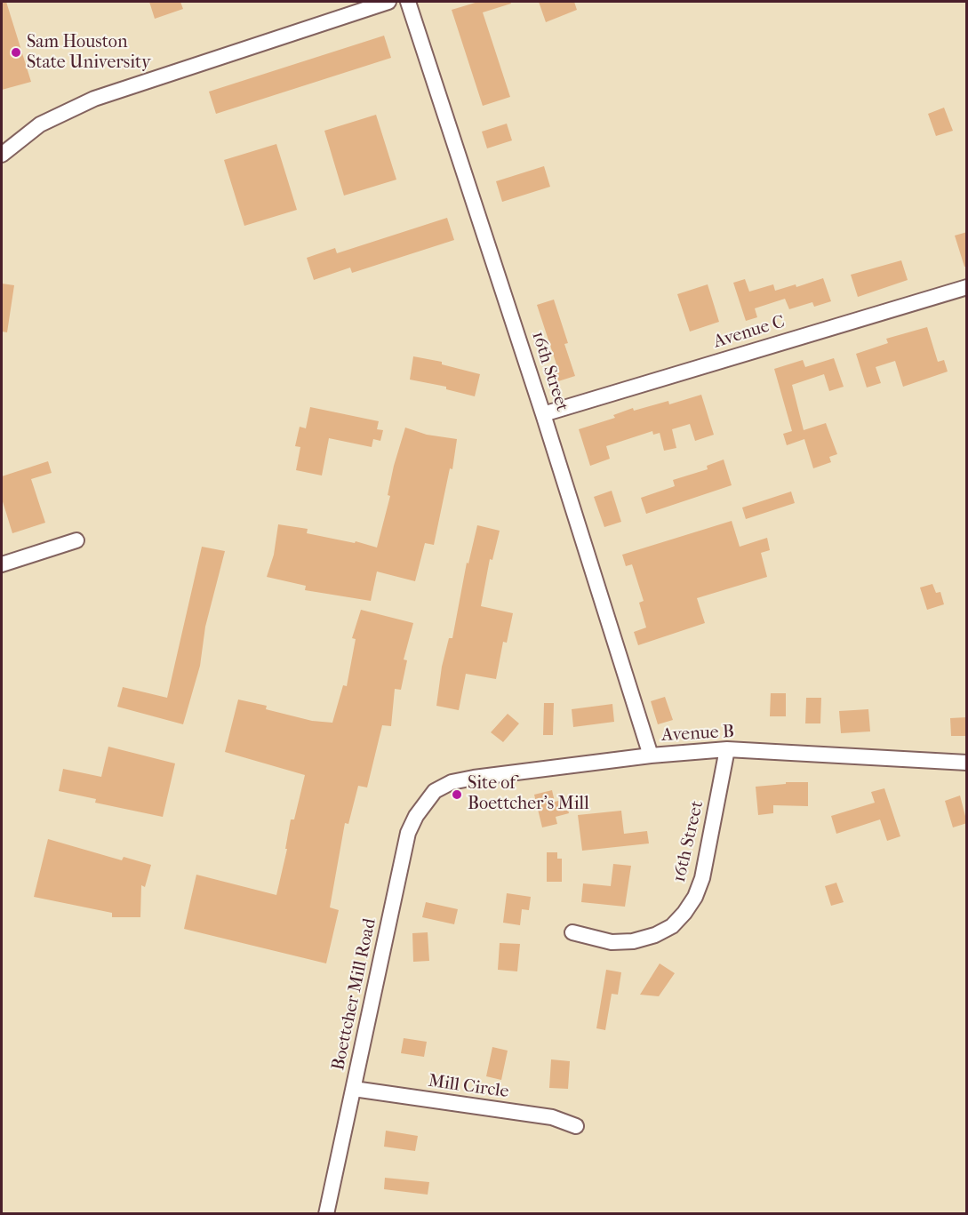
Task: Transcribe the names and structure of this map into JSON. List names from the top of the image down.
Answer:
{
  "streets": {
    "street": [
      "Avenue C",
      "16th Street",
      "Avenue B",
      "Boettcher Mill Road",
      "Mill Circle"
    ]
  },
  "crossings": [
    ["Avenue C", "16th Street"],
    ["16th Street", "Avenue B"],
    ["Avenue B", "Boettcher Mill Road"],
    ["Boettcher Mill Road", "Mill Circle"]
  ],
  "places": ["Sam Houston State University", "Site of Boettcher's Mill"]
}
